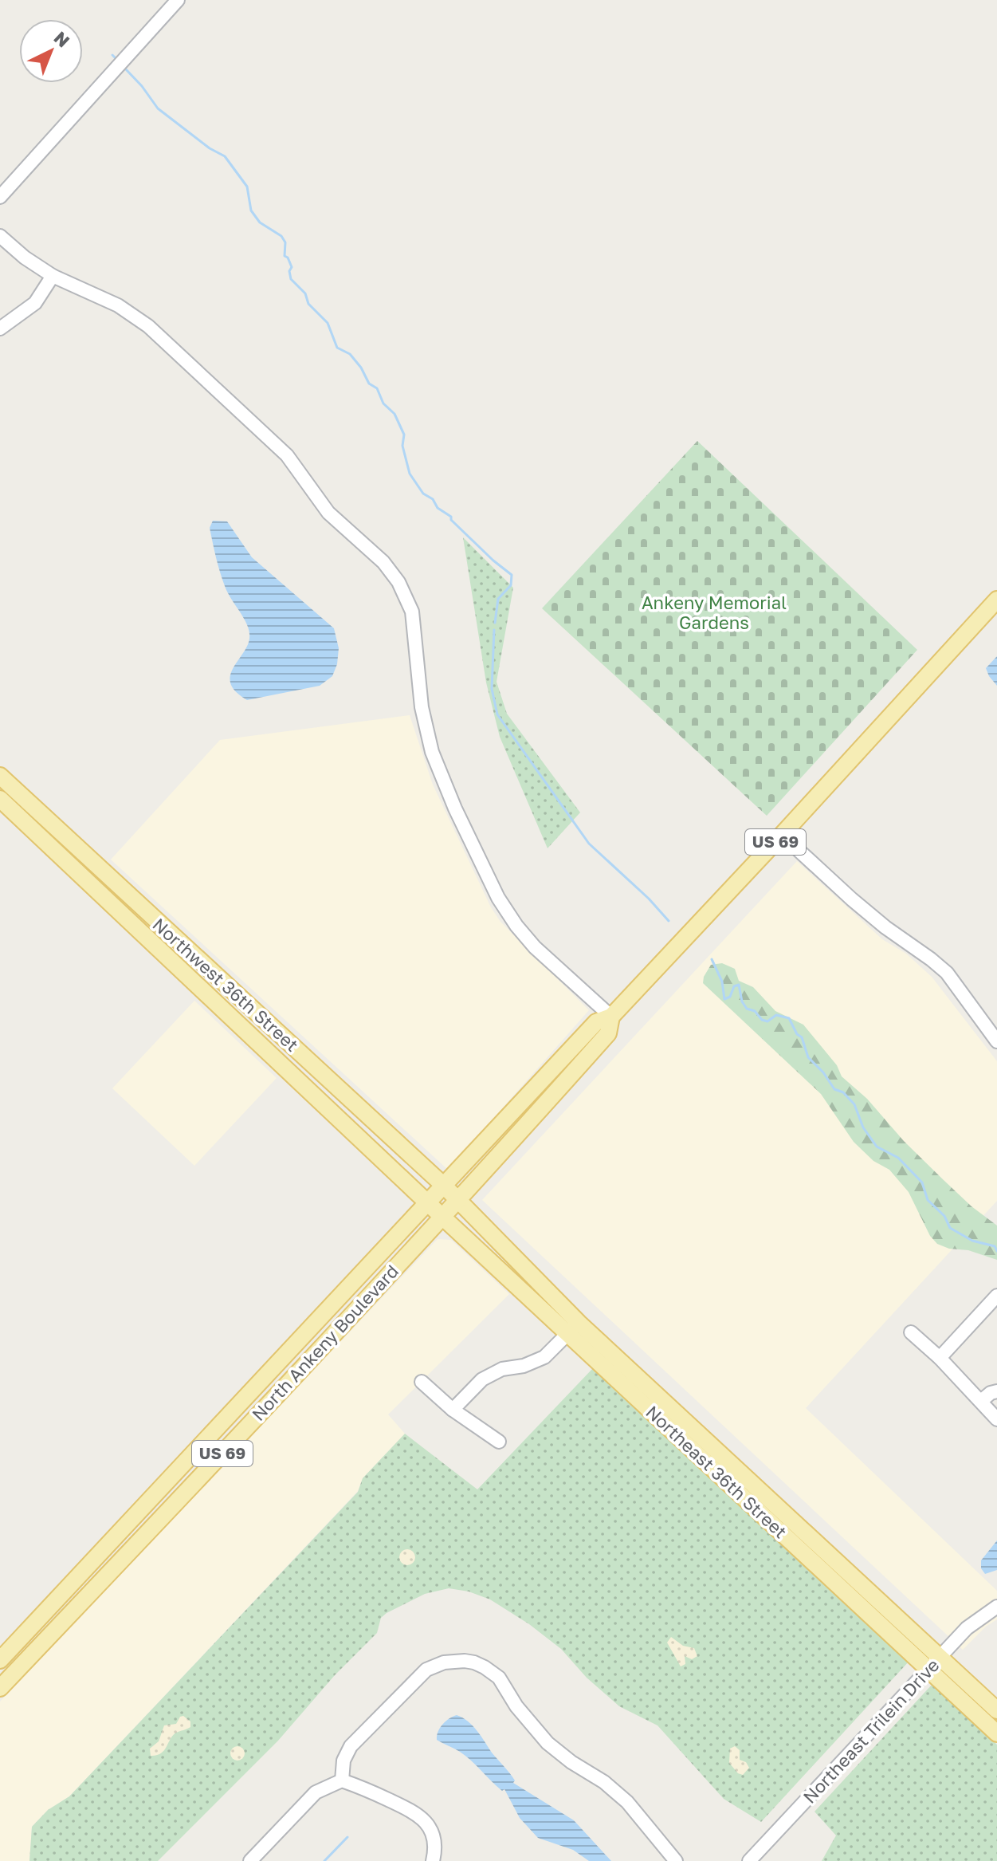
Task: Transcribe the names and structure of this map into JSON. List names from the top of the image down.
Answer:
{
  "streets": {
    "main road": [
      "US 69",
      "Northwest 36th Street",
      "North Ankeny Boulevard",
      "Northeast 36th Street"
    ],
    "street": ["Northeast Trilein Drive"]
  },
  "crossings": [
    ["Northwest 36th Street", "North Ankeny Boulevard"],
    ["Northwest 36th Street", "Northeast 36th Street"],
    ["North Ankeny Boulevard", "Northeast 36th Street"],
    ["Northeast 36th Street", "Northeast Trilein Drive"]
  ],
  "parks": ["Ankeny Memorial Gardens"],
  "north": "top right"
}
